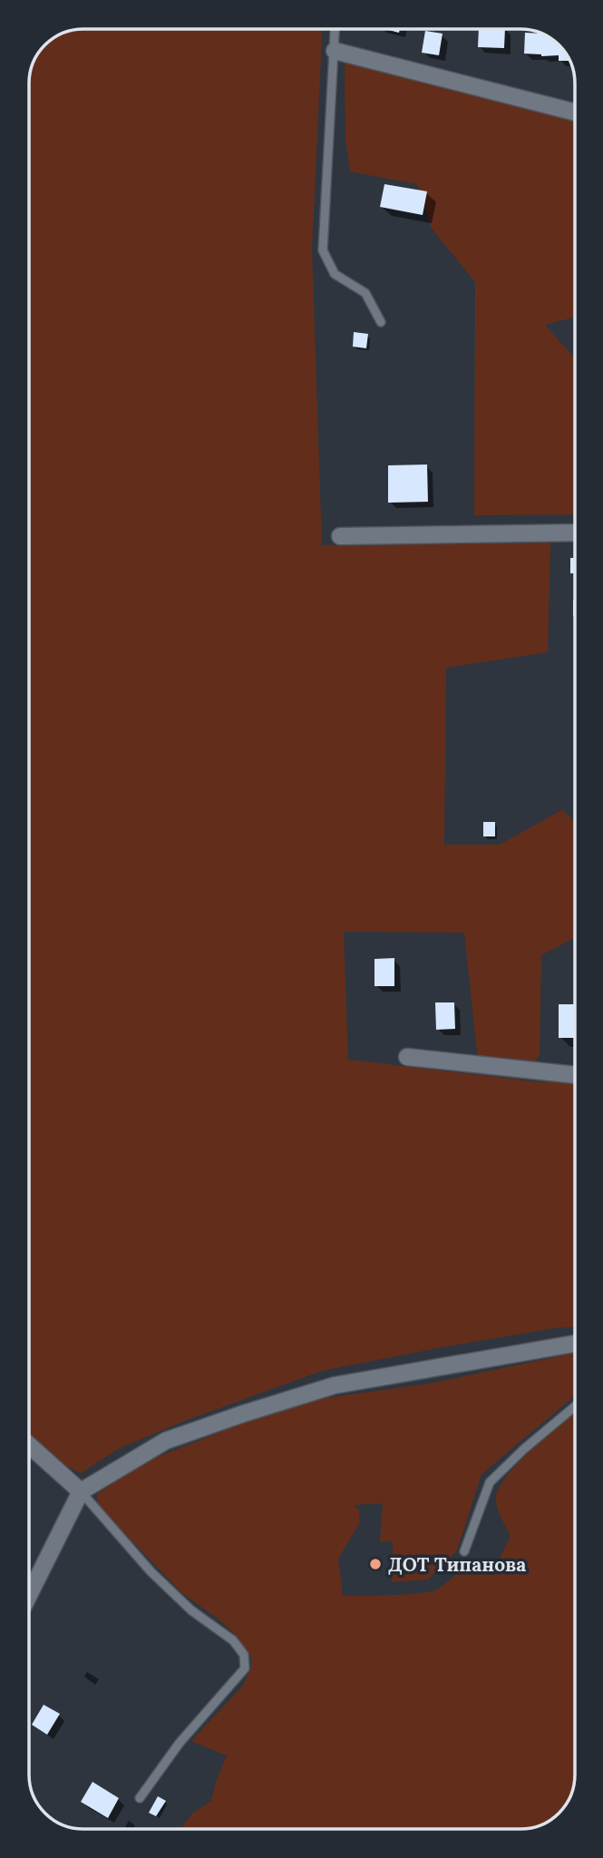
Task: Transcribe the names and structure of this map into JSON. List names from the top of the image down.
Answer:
{
  "places": ["ДОТ Типанова"]
}
